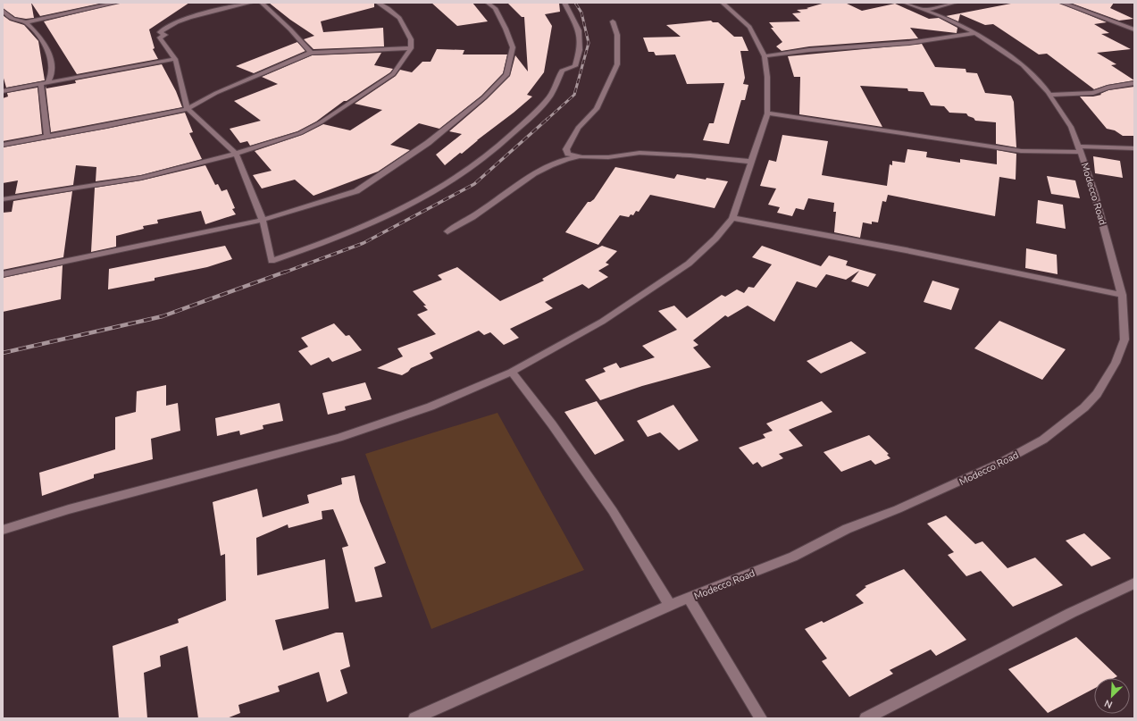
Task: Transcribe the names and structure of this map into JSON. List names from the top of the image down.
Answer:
{
  "streets": {
    "street": ["Modecco Road"]
  },
  "north": "bottom left"
}
